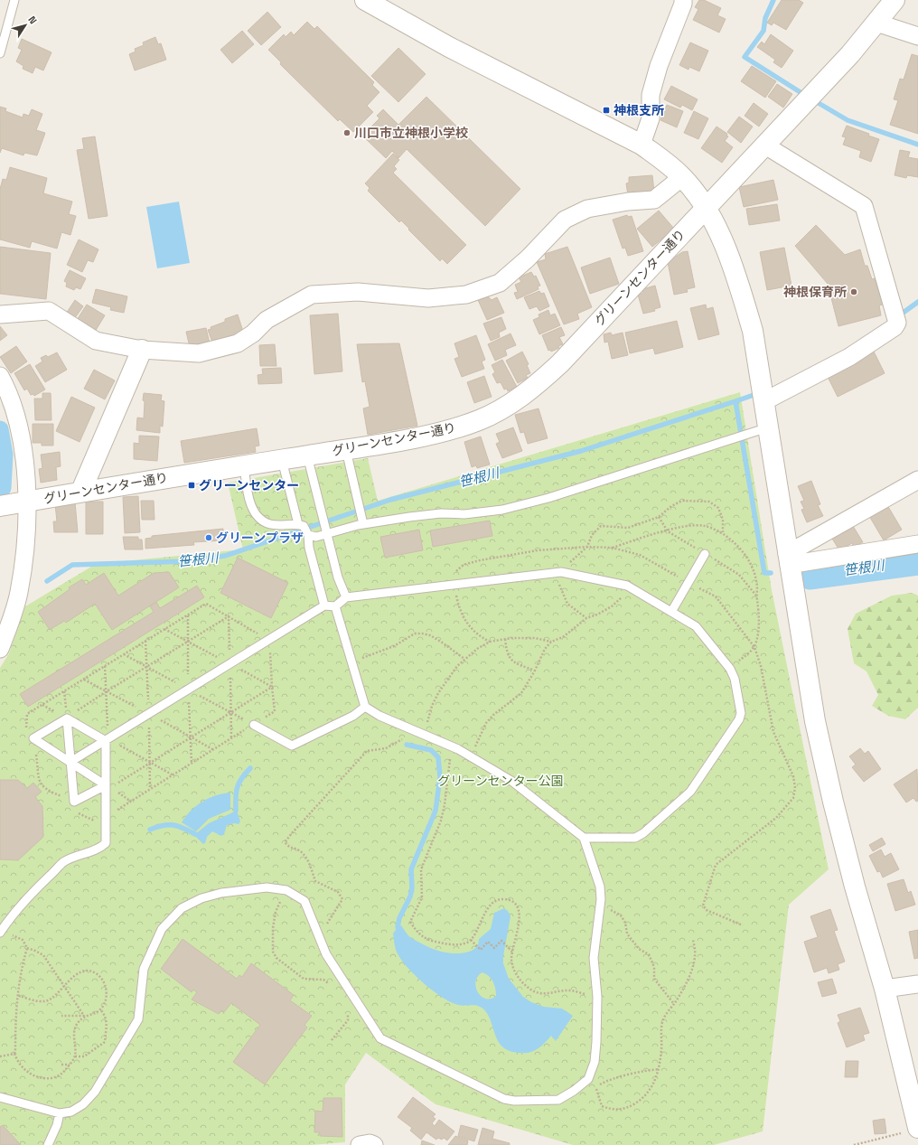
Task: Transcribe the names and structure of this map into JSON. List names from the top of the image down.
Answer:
{
  "streets": {
    "street": ["グリーンセンター通り"]
  },
  "water": ["笹根川"],
  "parks": ["グリーンセンター公園"],
  "places": {
    "transit": ["神根支所", "グリーンセンター"],
    "other": ["川口市立神根小学校", "神根保育所", "グリーンプラザ"]
  },
  "north": "top right"
}
